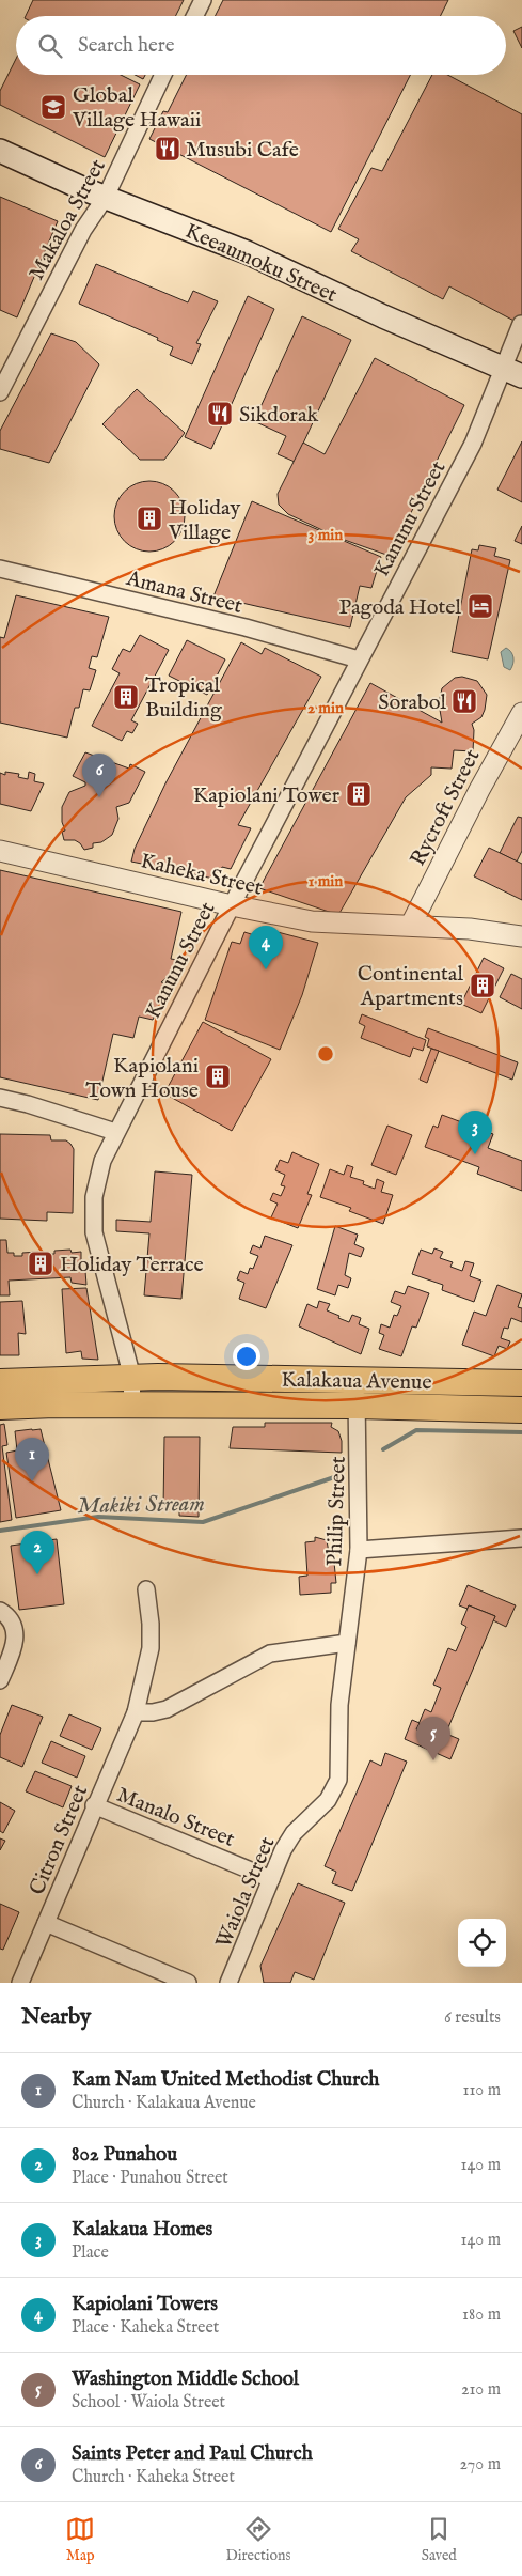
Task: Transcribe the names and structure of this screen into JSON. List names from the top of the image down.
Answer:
{
  "streets": {
    "main road": ["Keeaumoku Street", "Kalakaua Avenue"],
    "street": [
      "Makaloa Street",
      "Kanunu Street",
      "Amana Street",
      "Rycroft Street",
      "Kaheka Street",
      "Philip Street",
      "Manalo Street",
      "Citron Street",
      "Waiola Street"
    ]
  },
  "crossings": [
    ["Makaloa Street", "Keeaumoku Street"],
    ["Keeaumoku Street", "Kanunu Street"],
    ["Kanunu Street", "Amana Street"],
    ["Kanunu Street", "Kaheka Street"],
    ["Kanunu Street", "Kalakaua Avenue"],
    ["Rycroft Street", "Kaheka Street"],
    ["Kalakaua Avenue", "Philip Street"],
    ["Philip Street", "Waiola Street"],
    ["Manalo Street", "Citron Street"],
    ["Manalo Street", "Waiola Street"]
  ],
  "water": ["Makiki Stream"],
  "places": {
    "school or university": ["Global Village Hawaii"],
    "restaurant": ["Musubi Cafe", "Sikdorak", "Sorabol"],
    "building": [
      "Holiday Village",
      "Tropical Building",
      "Kapiolani Tower",
      "Continental Apartments",
      "Kapiolani Town House",
      "Holiday Terrace"
    ],
    "hotel": ["Pagoda Hotel"]
  },
  "page": {
    "search": "Search here",
    "pins": [
      "6",
      "4",
      "3",
      "1",
      "2",
      "5"
    ],
    "heading": ["Nearby", "6 results"],
    "list": [
      {
        "mark": "1",
        "name": "Kam Nam United Methodist Church",
        "note": "Church · Kalakaua Avenue",
        "value": "110 m"
      },
      {
        "mark": "2",
        "name": "802 Punahou",
        "note": "Place · Punahou Street",
        "value": "140 m"
      },
      {
        "mark": "3",
        "name": "Kalakaua Homes",
        "note": "Place",
        "value": "140 m"
      },
      {
        "mark": "4",
        "name": "Kapiolani Towers",
        "note": "Place · Kaheka Street",
        "value": "180 m"
      },
      {
        "mark": "5",
        "name": "Washington Middle School",
        "note": "School · Waiola Street",
        "value": "210 m"
      },
      {
        "mark": "6",
        "name": "Saints Peter and Paul Church",
        "note": "Church · Kaheka Street",
        "value": "270 m"
      }
    ],
    "nav": ["Map", "Directions", "Saved"]
  },
  "rings": ["3 min", "2 min", "1 min"]
}
